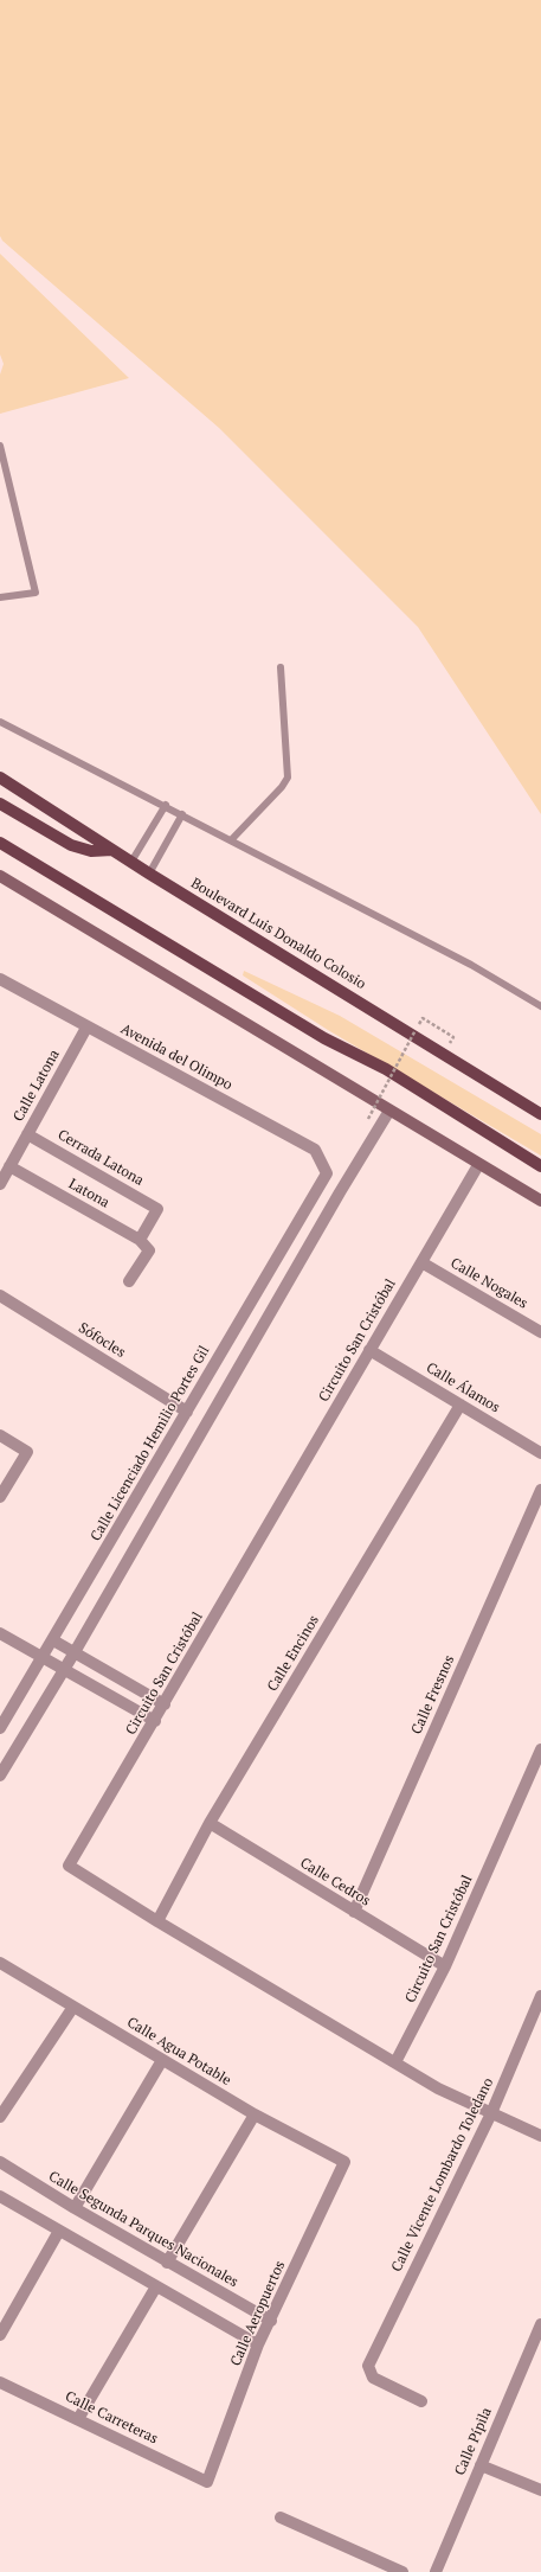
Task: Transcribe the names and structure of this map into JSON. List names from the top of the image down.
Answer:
{
  "streets": {
    "main road": ["Boulevard Luis Donaldo Colosio"],
    "street": [
      "Avenida del Olimpo",
      "Calle Latona",
      "Cerrada Latona",
      "Latona",
      "Calle Nogales",
      "Sófocles",
      "Circuito San Cristóbal",
      "Calle Álamos",
      "Calle Licenciado Hemilio Portes Gil",
      "Calle Encinos",
      "Calle Fresnos",
      "Calle Cedros",
      "Calle Agua Potable",
      "Calle Vicente Lombardo Toledano",
      "Calle Segunda Parques Nacionales",
      "Calle Aeropuertos",
      "Calle Carreteras",
      "Calle Pípila"
    ]
  },
  "crossings": [
    ["Avenida del Olimpo", "Calle Latona"],
    ["Avenida del Olimpo", "Calle Licenciado Hemilio Portes Gil"],
    ["Calle Latona", "Cerrada Latona"],
    ["Calle Latona", "Latona"],
    ["Cerrada Latona", "Latona"],
    ["Calle Nogales", "Circuito San Cristóbal"],
    ["Sófocles", "Calle Licenciado Hemilio Portes Gil"],
    ["Circuito San Cristóbal", "Calle Álamos"],
    ["Circuito San Cristóbal", "Calle Encinos"],
    ["Circuito San Cristóbal", "Calle Cedros"],
    ["Circuito San Cristóbal", "Calle Vicente Lombardo Toledano"],
    ["Calle Álamos", "Calle Encinos"],
    ["Calle Encinos", "Calle Cedros"],
    ["Calle Fresnos", "Calle Cedros"],
    ["Calle Agua Potable", "Calle Aeropuertos"],
    ["Calle Segunda Parques Nacionales", "Calle Aeropuertos"],
    ["Calle Aeropuertos", "Calle Carreteras"]
  ]
}
